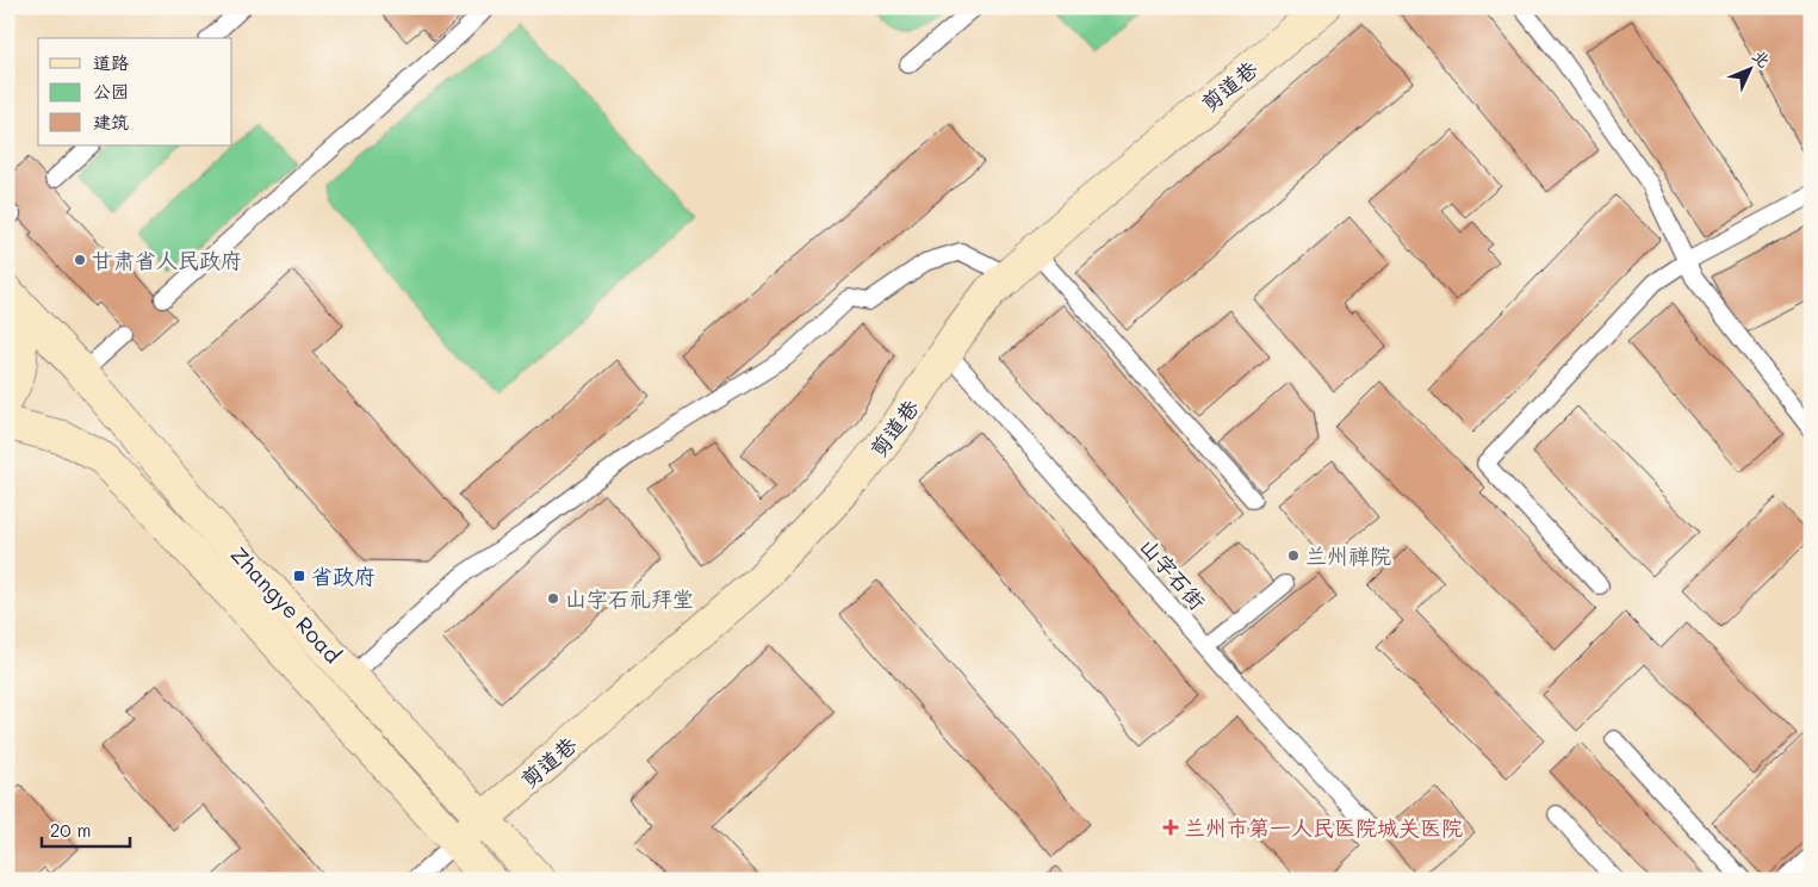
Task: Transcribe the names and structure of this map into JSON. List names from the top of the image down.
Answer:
{
  "streets": {
    "main road": ["剪道巷", "Zhangye Road"],
    "lane": ["山字石街"]
  },
  "crossings": [
    ["剪道巷", "山字石街"],
    ["剪道巷", "Zhangye Road"]
  ],
  "places": {
    "other": ["甘肃省人民政府", "兰州禅院", "山字石礼拜堂"],
    "transit": ["省政府"],
    "health": ["兰州市第一人民医院城关医院"]
  },
  "legend": ["道路", "公园", "建筑"],
  "scale_bar": "20 m",
  "north": "top right"
}
